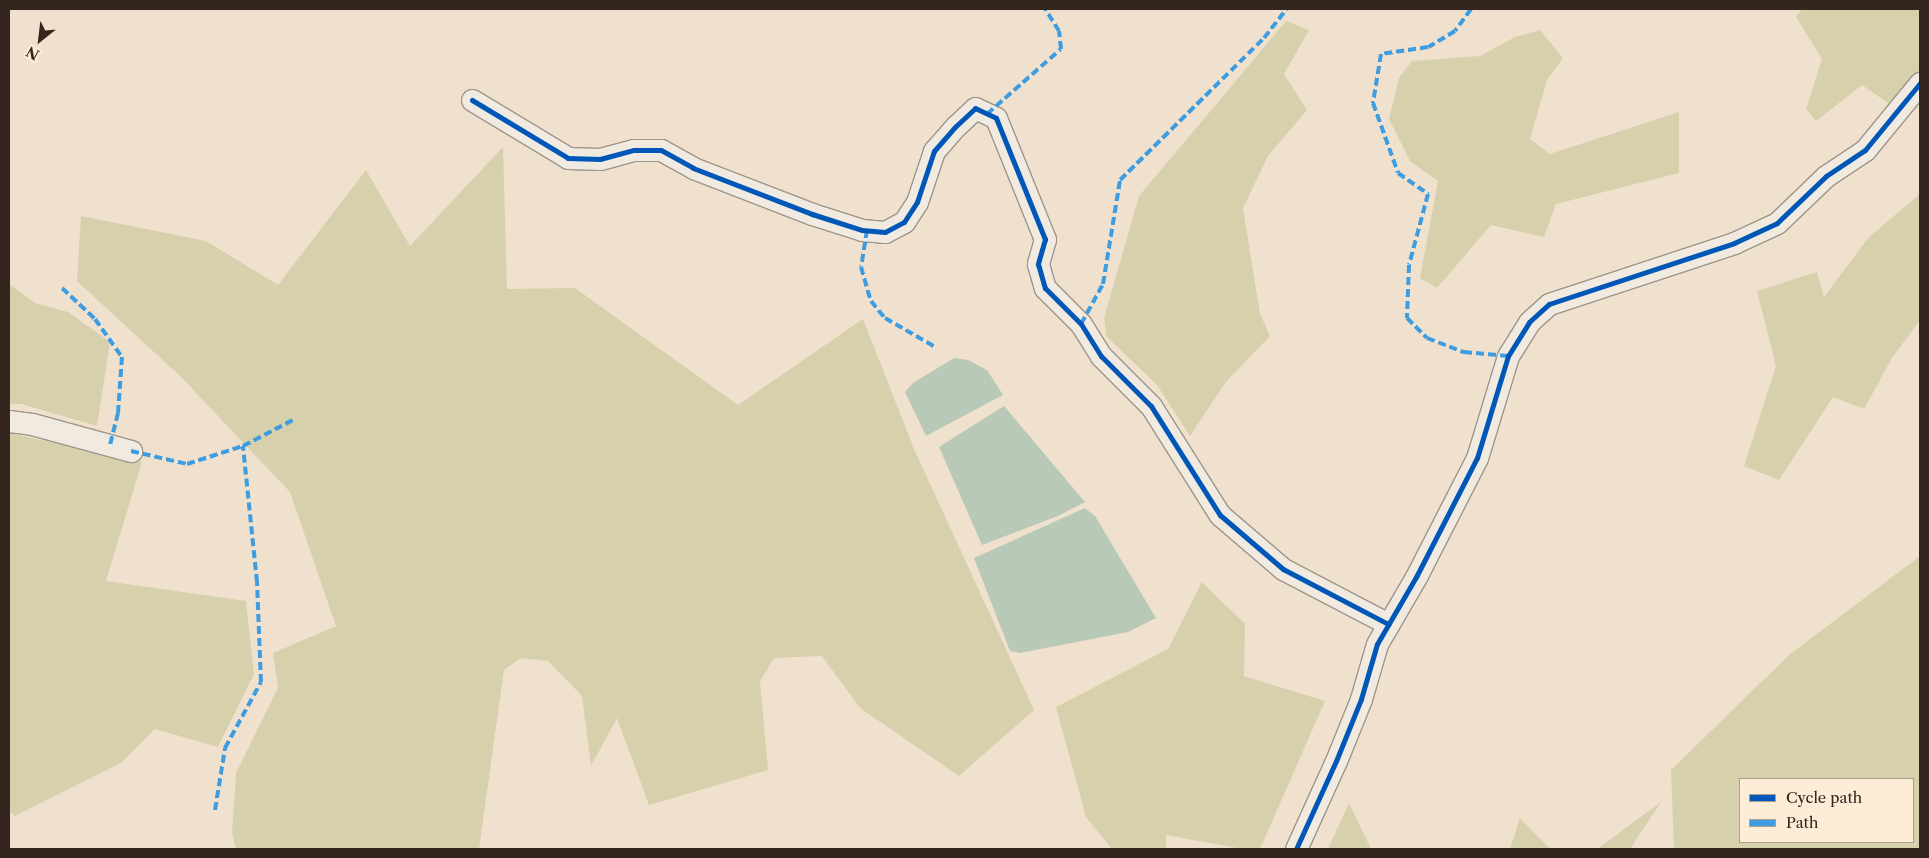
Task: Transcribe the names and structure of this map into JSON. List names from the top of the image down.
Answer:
{
  "legend": ["Cycle path", "Path"],
  "north": "bottom left"
}
